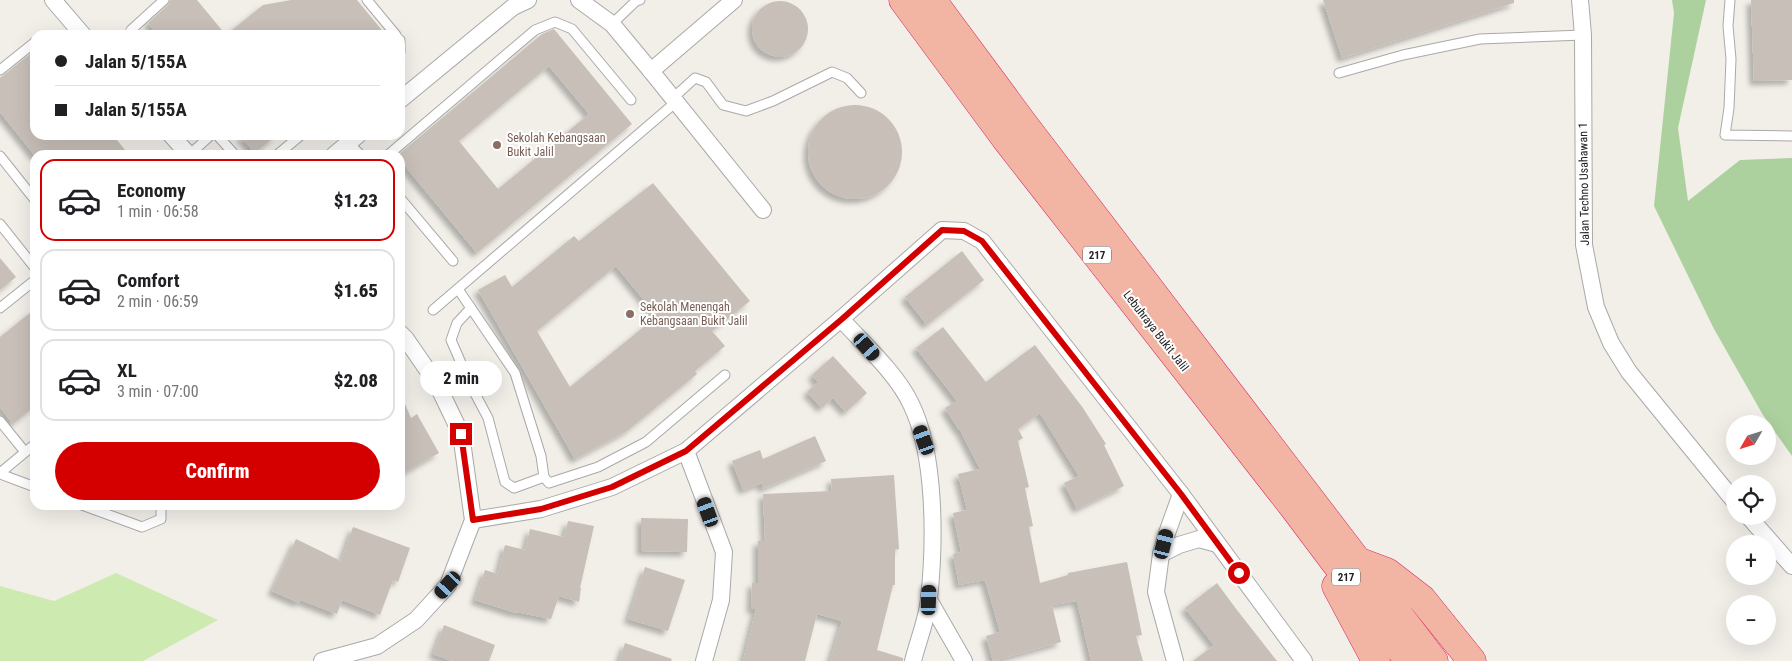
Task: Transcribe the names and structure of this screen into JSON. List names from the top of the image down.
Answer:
{
  "streets": {
    "highway": ["217", "Lebuhraya Bukit Jalil"],
    "street": ["Jalan Techno Usahawan 1"]
  },
  "places": ["Sekolah Kebangsaan Bukit Jalil", "Sekolah Menengah Kebangsaan Bukit Jalil"],
  "north": "bottom left",
  "page": {
    "banner": ["Jalan 5/155A", "Jalan 5/155A"],
    "list": [
      {
        "name": "Economy",
        "note": "1 min · 06:58",
        "value": "$1.23"
      },
      {
        "name": "Comfort",
        "note": "2 min · 06:59",
        "value": "$1.65"
      },
      {
        "name": "XL",
        "note": "3 min · 07:00",
        "value": "$2.08"
      }
    ],
    "bubble": "2 min",
    "map_buttons": ["+", "−"],
    "buttons": "Confirm"
  }
}
